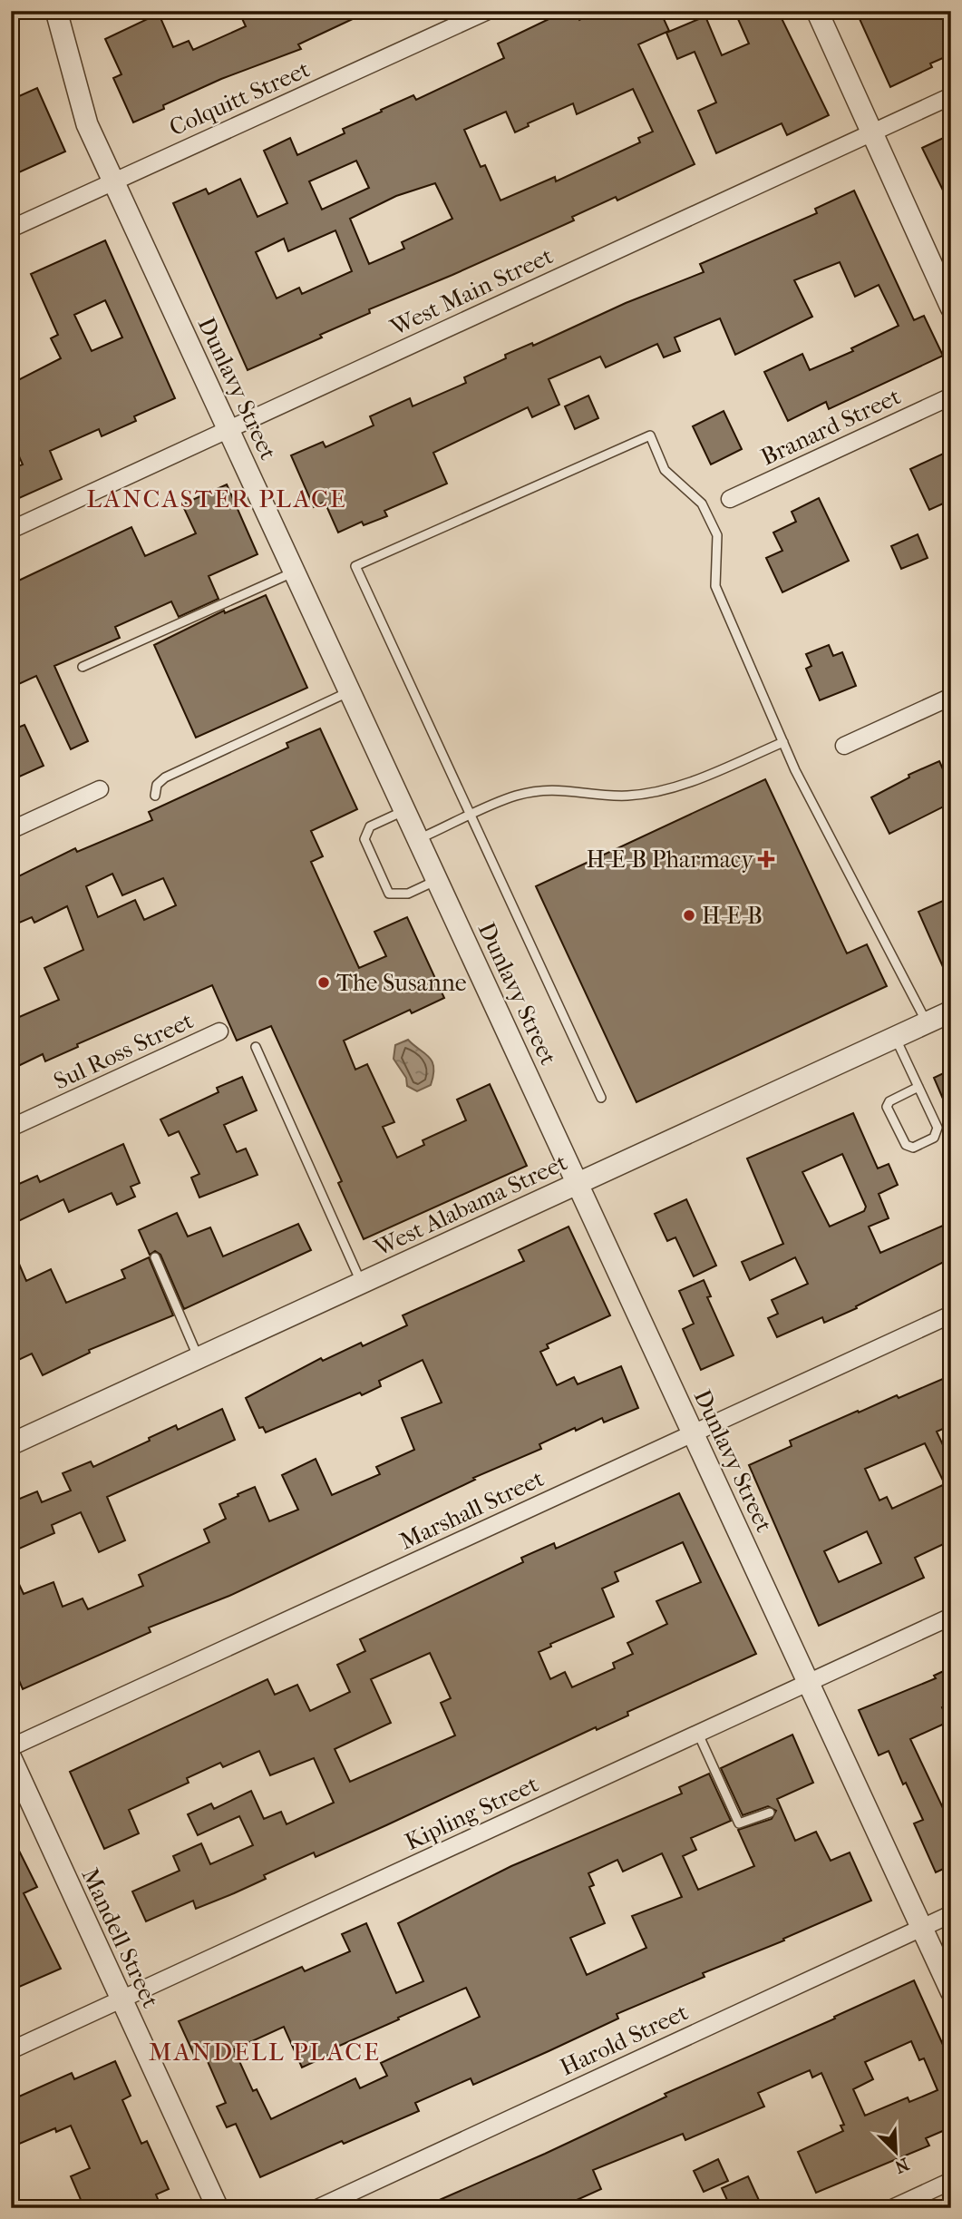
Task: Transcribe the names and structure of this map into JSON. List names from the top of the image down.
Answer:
{
  "streets": {
    "street": [
      "Colquitt Street",
      "West Main Street",
      "Dunlavy Street",
      "Branard Street",
      "Sul Ross Street",
      "West Alabama Street",
      "Marshall Street",
      "Kipling Street",
      "Mandell Street",
      "Harold Street"
    ]
  },
  "crossings": [
    ["Colquitt Street", "Dunlavy Street"],
    ["West Main Street", "Dunlavy Street"],
    ["Dunlavy Street", "West Alabama Street"],
    ["Dunlavy Street", "Marshall Street"],
    ["Dunlavy Street", "Kipling Street"],
    ["Dunlavy Street", "Harold Street"],
    ["Kipling Street", "Mandell Street"]
  ],
  "districts": ["LANCASTER PLACE", "MANDELL PLACE"],
  "places": {
    "health": ["H-E-B Pharmacy"],
    "other": ["H-E-B", "The Susanne"]
  },
  "north": "bottom right"
}
